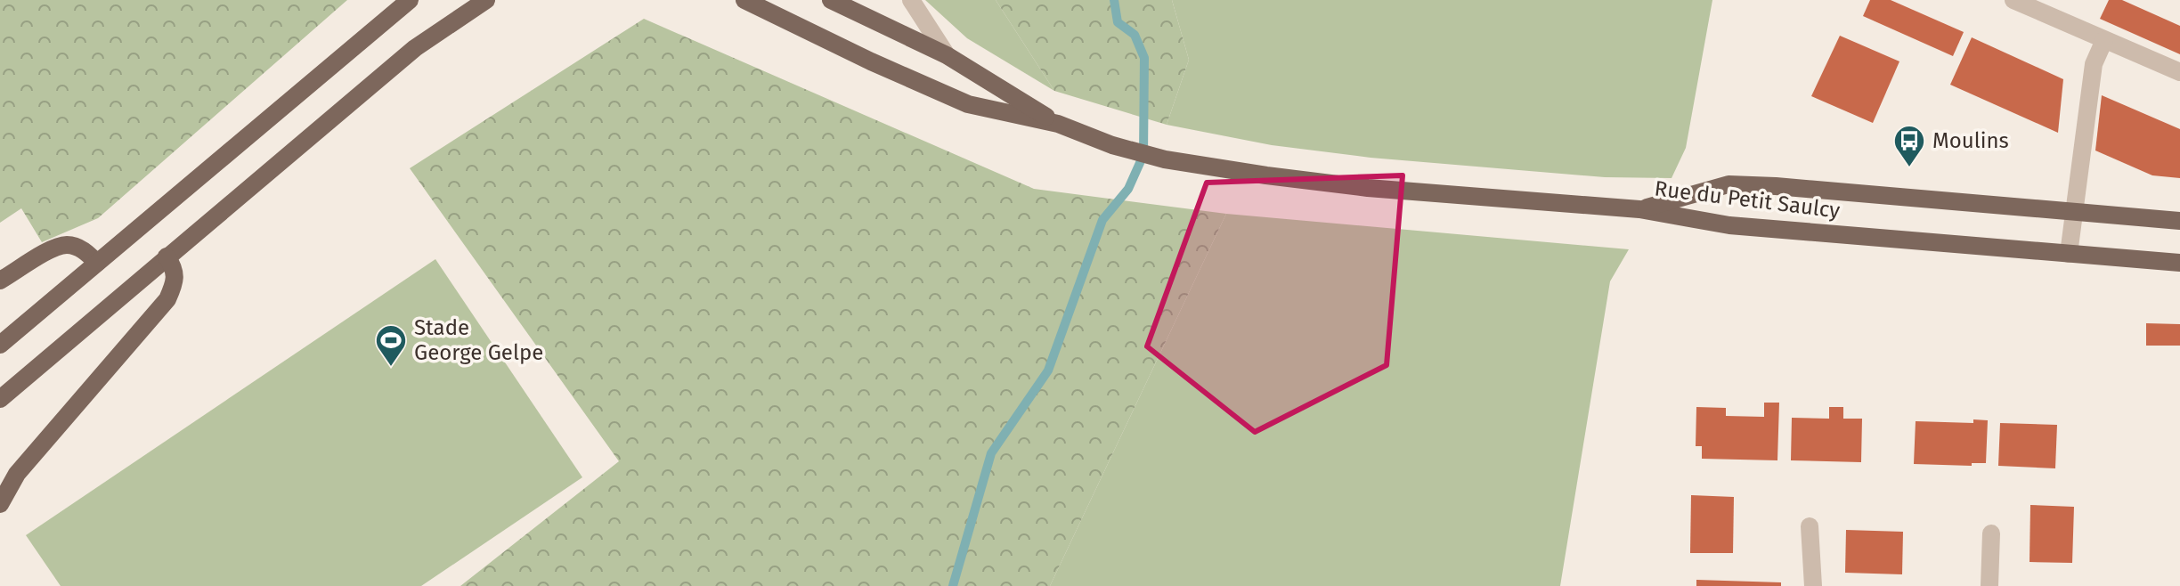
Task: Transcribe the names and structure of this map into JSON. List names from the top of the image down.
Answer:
{
  "streets": {
    "main road": ["Rue du Petit Saulcy"]
  },
  "places": {
    "bus stop": ["Moulins"],
    "sports": ["Stade George Gelpe"]
  }
}
